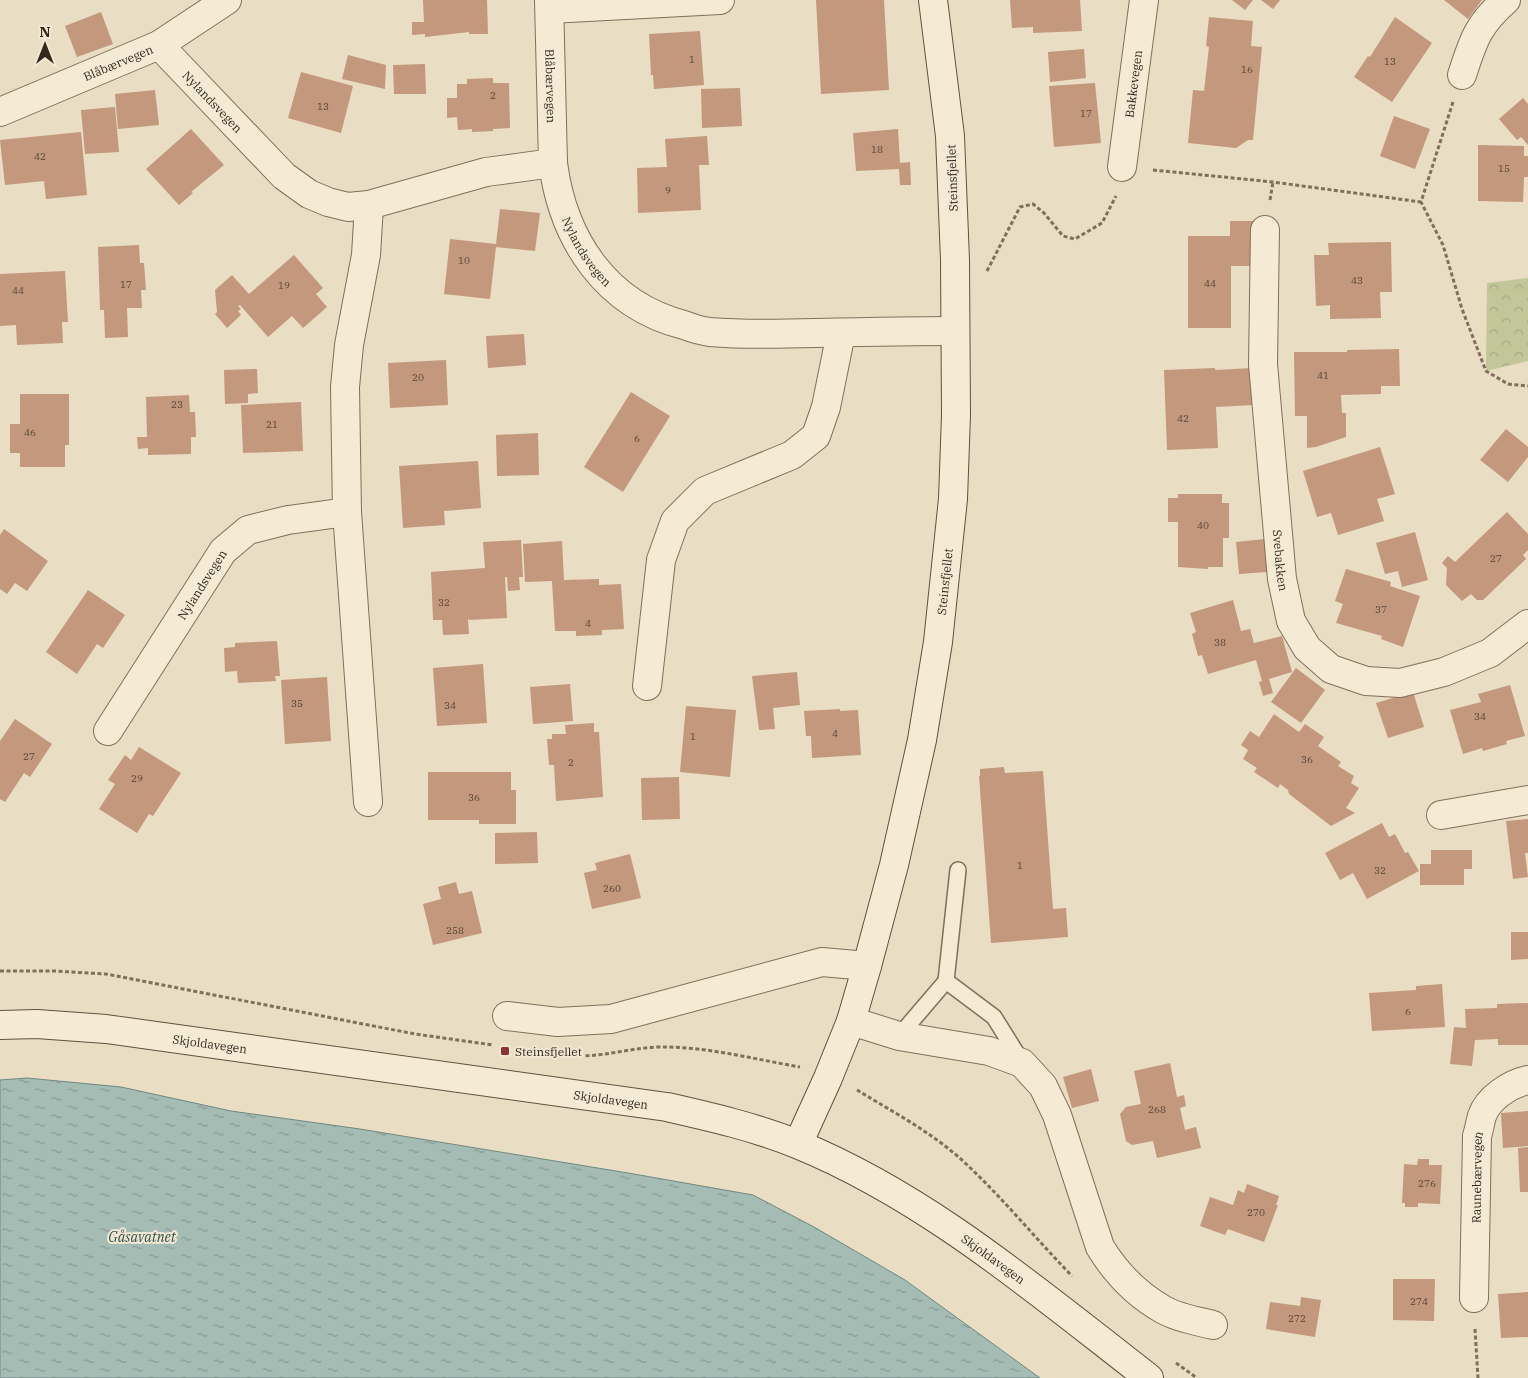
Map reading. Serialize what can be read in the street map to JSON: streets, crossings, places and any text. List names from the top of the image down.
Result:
{
  "streets": {
    "street": [
      "Blåbærvegen",
      "Bakkevegen",
      "Nylandsvegen",
      "Steinsfjellet",
      "Svebakken",
      "Skjoldavegen",
      "Raunebærvegen"
    ]
  },
  "crossings": [
    ["Blåbærvegen", "Nylandsvegen"],
    ["Nylandsvegen", "Steinsfjellet"],
    ["Steinsfjellet", "Skjoldavegen"]
  ],
  "water": ["Gåsavatnet"],
  "places": {
    "transit": ["Steinsfjellet"]
  },
  "house_numbers": [
    "1",
    "13",
    "16",
    "2",
    "13",
    "17",
    "18",
    "42",
    "15",
    "9",
    "10",
    "43",
    "44",
    "17",
    "19",
    "44",
    "41",
    "20",
    "23",
    "42",
    "21",
    "46",
    "6",
    "40",
    "27",
    "32",
    "37",
    "4",
    "38",
    "35",
    "34",
    "34",
    "4",
    "1",
    "27",
    "36",
    "2",
    "29",
    "36",
    "1",
    "32",
    "260",
    "258",
    "6",
    "268",
    "276",
    "270",
    "274",
    "272"
  ],
  "north": "top"
}
